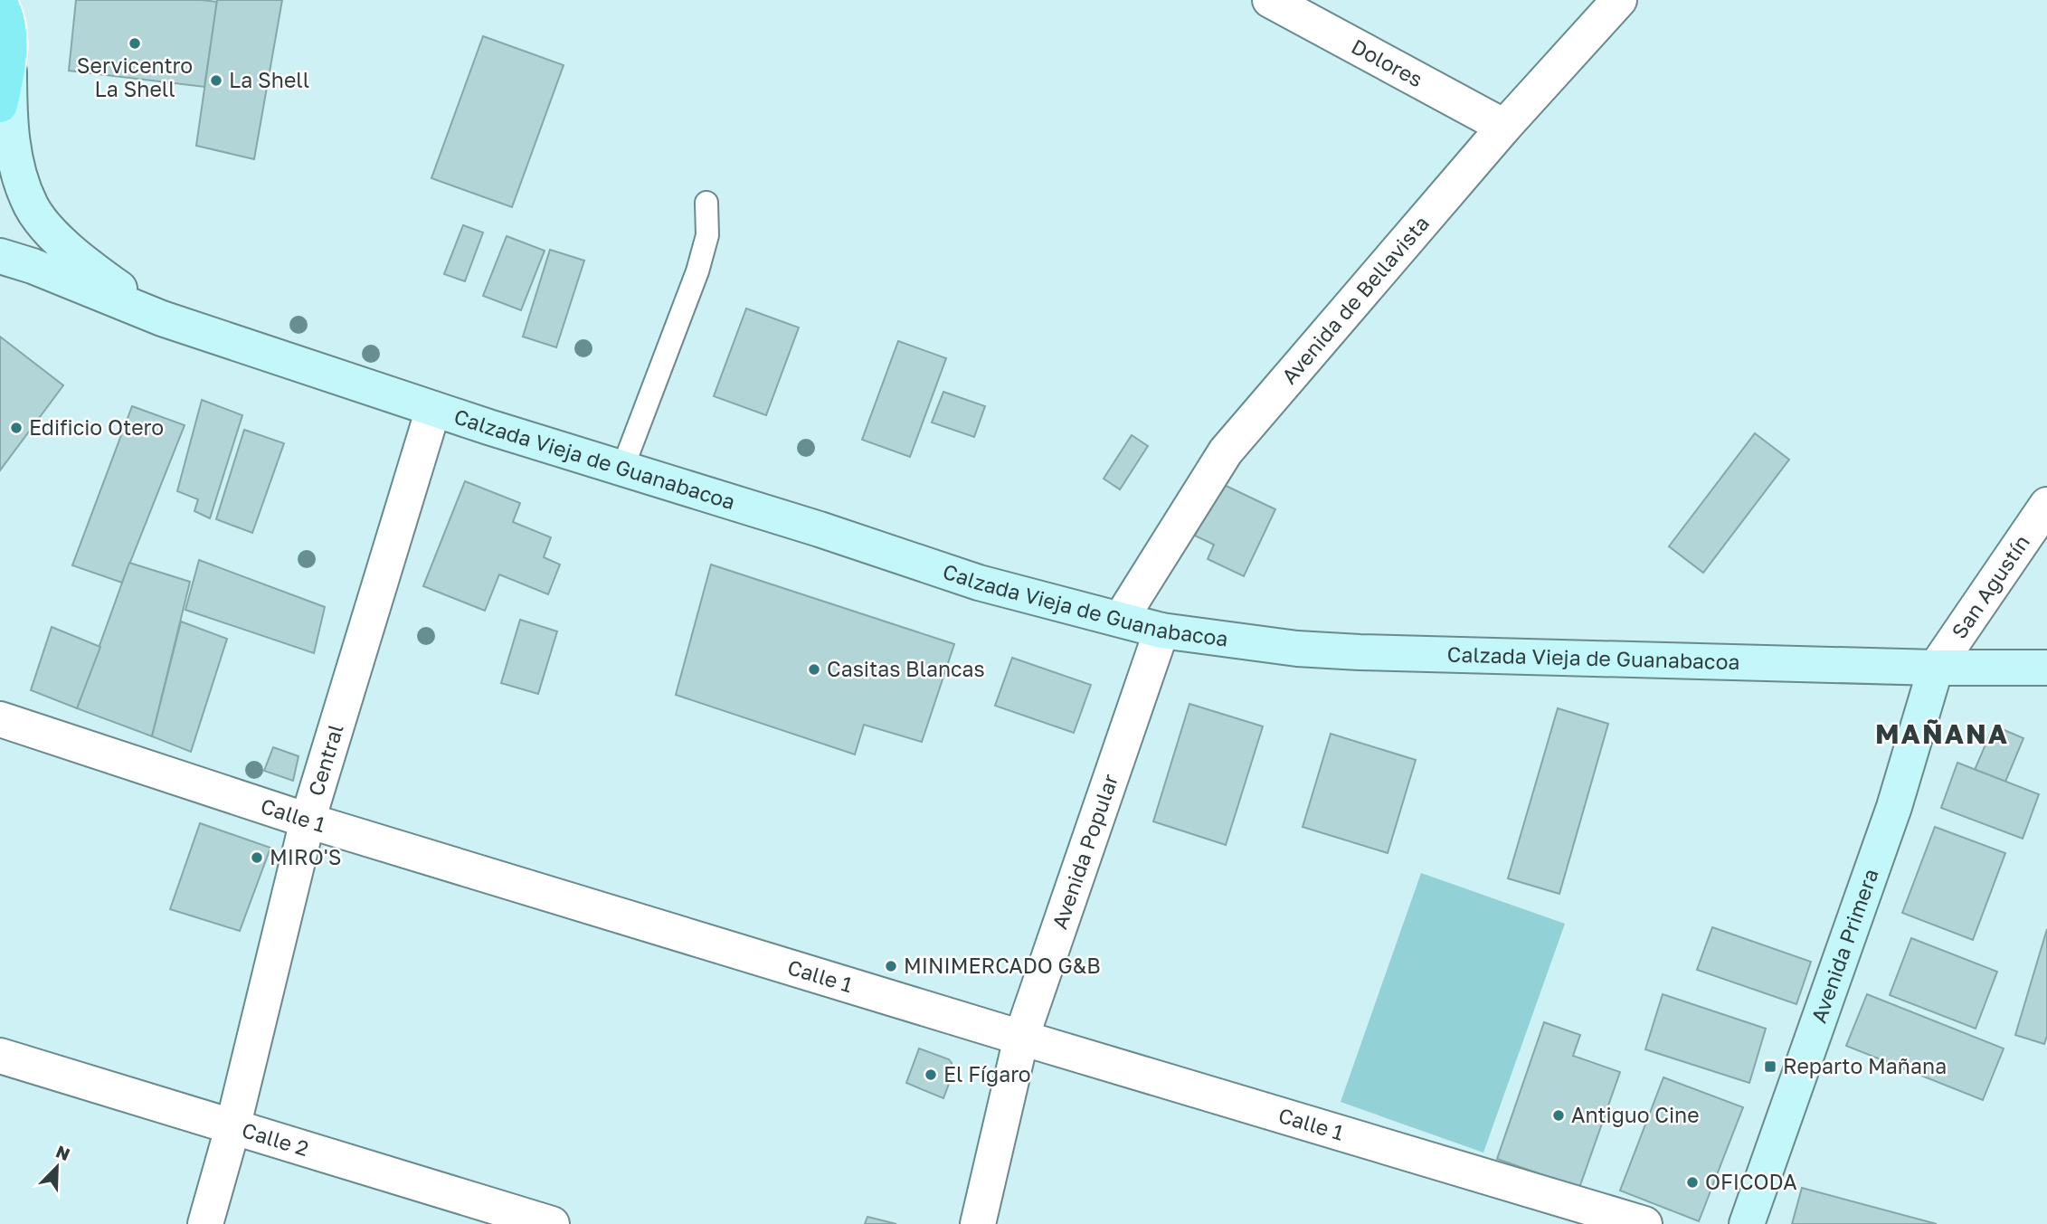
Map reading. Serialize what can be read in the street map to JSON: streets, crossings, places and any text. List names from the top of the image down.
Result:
{
  "streets": {
    "main road": ["Calzada Vieja de Guanabacoa", "Avenida Primera"],
    "street": [
      "Dolores",
      "Avenida de Bellavista",
      "San Agustín",
      "Central",
      "Calle 1",
      "Avenida Popular",
      "Calle 2"
    ]
  },
  "crossings": [
    ["Dolores", "Avenida de Bellavista"],
    ["Avenida de Bellavista", "Calzada Vieja de Guanabacoa"],
    ["Calzada Vieja de Guanabacoa", "San Agustín"],
    ["Calzada Vieja de Guanabacoa", "Central"],
    ["Calzada Vieja de Guanabacoa", "Avenida Popular"],
    ["Calzada Vieja de Guanabacoa", "Avenida Primera"],
    ["San Agustín", "Avenida Primera"],
    ["Central", "Calle 1"],
    ["Central", "Calle 2"],
    ["Calle 1", "Avenida Popular"]
  ],
  "districts": ["MAÑANA"],
  "places": {
    "other": [
      "Servicentro La Shell",
      "La Shell",
      "Edificio Otero",
      "Casitas Blancas",
      "MIRO'S",
      "MINIMERCADO G&B",
      "El Fígaro",
      "Antiguo Cine",
      "OFICODA"
    ],
    "transit": ["Reparto Mañana"]
  },
  "north": "top right"
}
